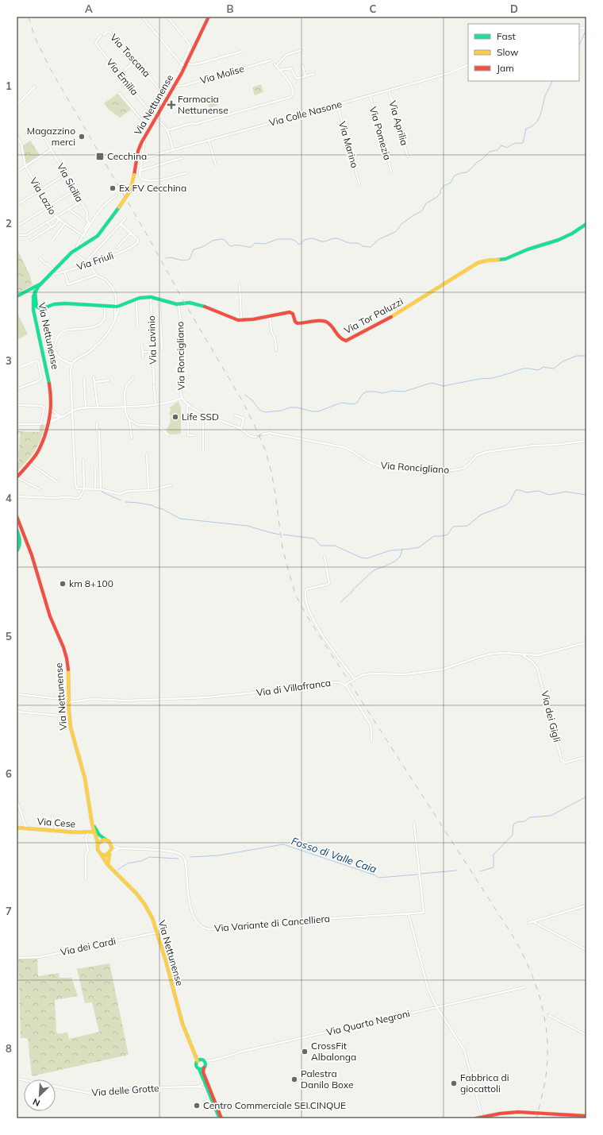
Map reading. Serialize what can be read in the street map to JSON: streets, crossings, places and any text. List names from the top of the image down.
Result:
{
  "streets": {
    "main road": ["Via Nettunense", "Via Tor Paluzzi", "Via Cese"],
    "street": [
      "Via Toscana",
      "Via Molise",
      "Via Emilia",
      "Via Colle Nasone",
      "Via Aprilia",
      "Via Pomezia",
      "Via Marino",
      "Via Sicilia",
      "Via Lazio",
      "Via Friuli",
      "Via Lavinio",
      "Via Roncigliano",
      "Via di Villafranca",
      "Via dei Gigli",
      "Via Variante di Cancelliera",
      "Via dei Cardi",
      "Via Quarto Negroni",
      "Via delle Grotte"
    ]
  },
  "crossings": [
    ["Via Toscana", "Via Nettunense"],
    ["Via Molise", "Via Nettunense"],
    ["Via Emilia", "Via Nettunense"],
    ["Via Nettunense", "Via Friuli"],
    ["Via Nettunense", "Via Tor Paluzzi"],
    ["Via Nettunense", "Via di Villafranca"],
    ["Via Nettunense", "Via Cese"],
    ["Via Nettunense", "Via Variante di Cancelliera"],
    ["Via Nettunense", "Via dei Cardi"],
    ["Via Nettunense", "Via Quarto Negroni"],
    ["Via Colle Nasone", "Via Aprilia"],
    ["Via Colle Nasone", "Via Pomezia"],
    ["Via Colle Nasone", "Via Marino"],
    ["Via Tor Paluzzi", "Via Lavinio"],
    ["Via Tor Paluzzi", "Via Roncigliano"]
  ],
  "water": ["Fosso di Valle Caia"],
  "places": {
    "health": ["Farmacia Nettunense"],
    "other": [
      "Magazzino merci",
      "Ex FV Cecchina",
      "Life SSD",
      "km 8+100",
      "CrossFit Albalonga",
      "Palestra Danilo Boxe",
      "Fabbrica di giocattoli",
      "Centro Commerciale SEI.CINQUE"
    ],
    "transit": ["Cecchina"]
  },
  "legend": ["Fast", "Slow", "Jam"],
  "north": "bottom left",
  "grid": {
    "columns": [
      "A",
      "B",
      "C",
      "D"
    ],
    "rows": [
      "1",
      "2",
      "3",
      "4",
      "5",
      "6",
      "7",
      "8"
    ]
  }
}
